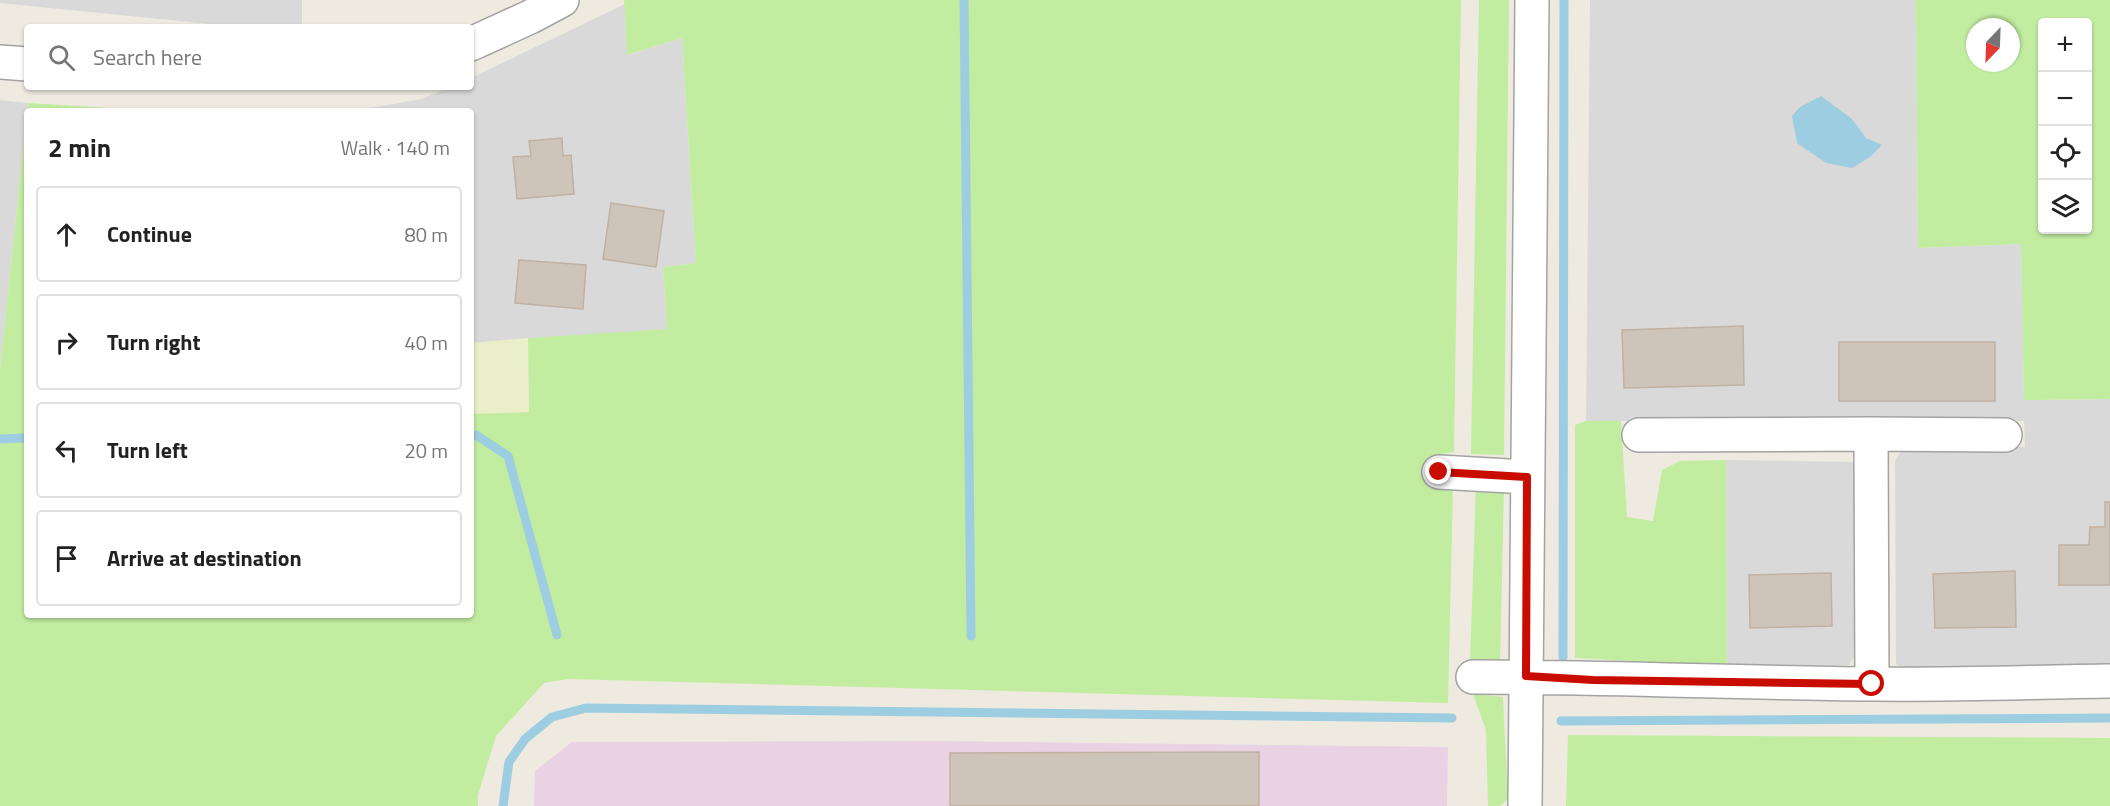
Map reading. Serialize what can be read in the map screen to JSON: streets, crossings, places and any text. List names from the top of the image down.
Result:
{
  "north": "bottom left",
  "page": {
    "map_buttons": ["+", "−"],
    "search": "Search here",
    "heading": ["2 min", "Walk · 140 m"],
    "list": [
      ["Continue", "80 m"],
      ["Turn right", "40 m"],
      ["Turn left", "20 m"],
      "Arrive at destination"
    ]
  }
}
